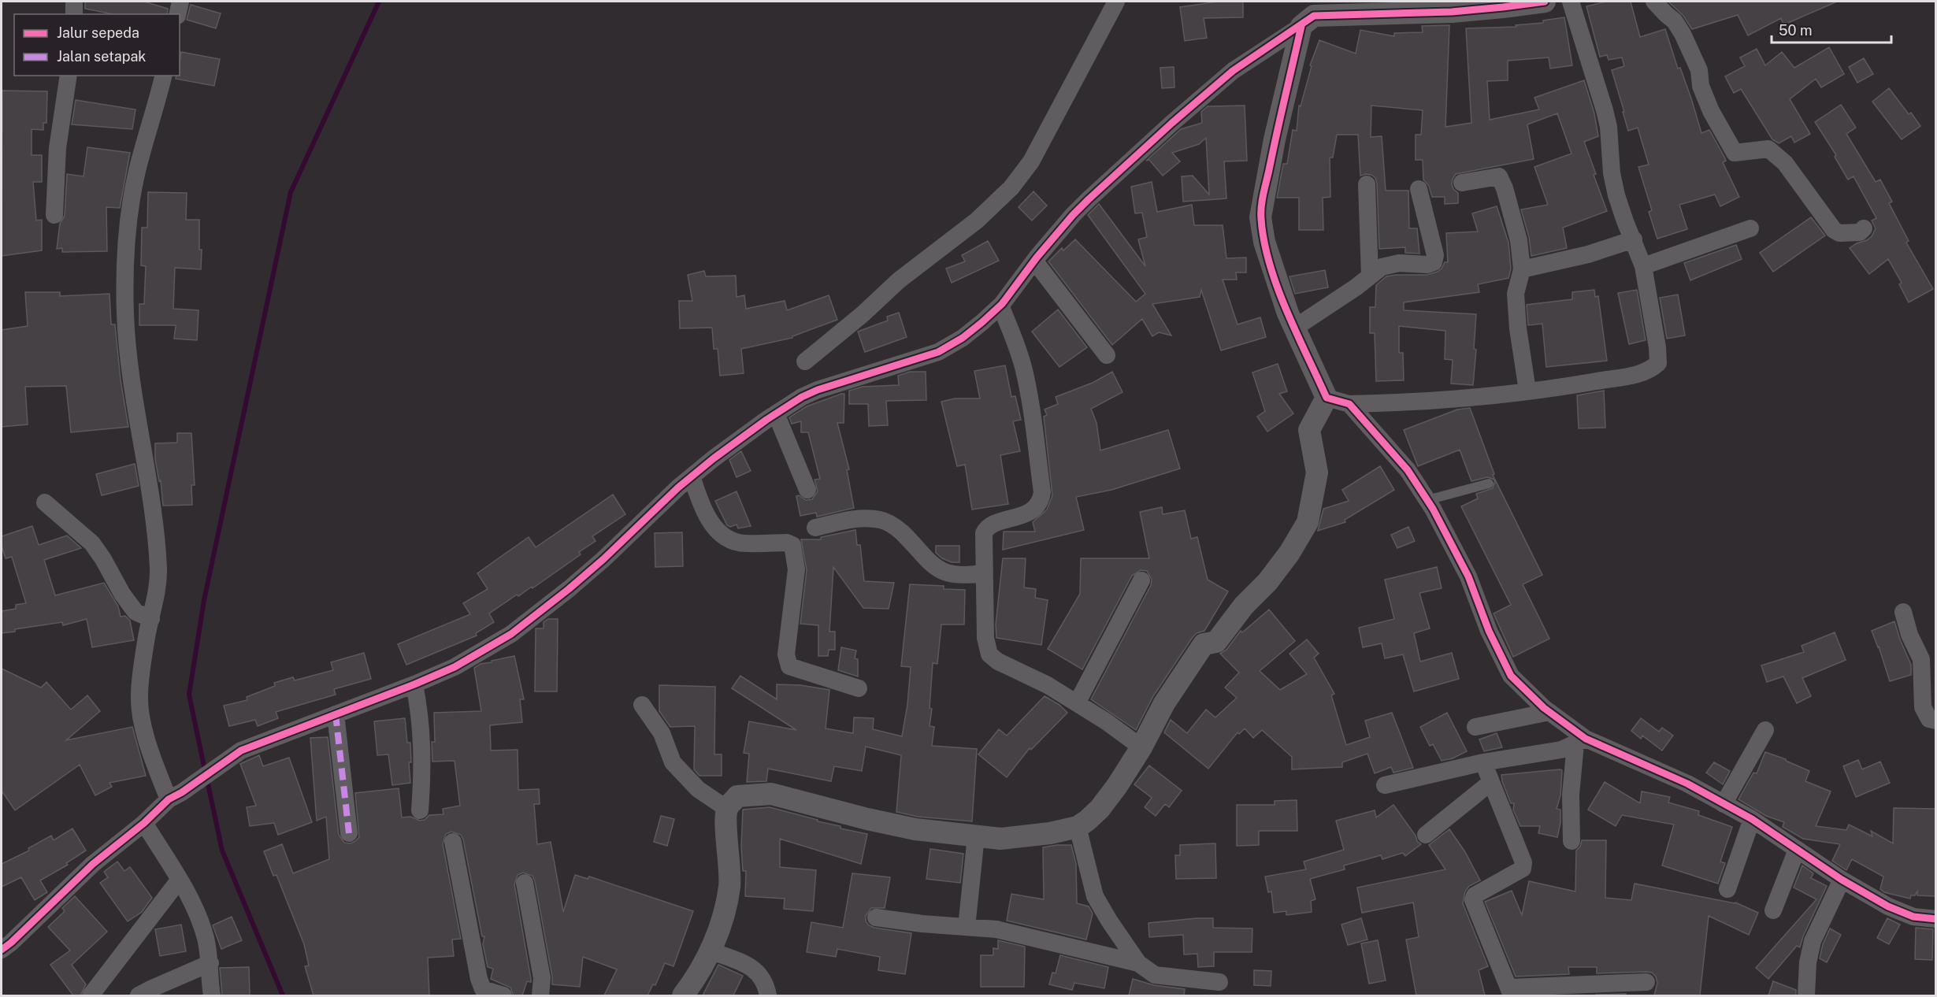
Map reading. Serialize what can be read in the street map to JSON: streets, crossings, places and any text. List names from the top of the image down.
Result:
{
  "legend": ["Jalur sepeda", "Jalan setapak"],
  "scale_bar": "50 m"
}
